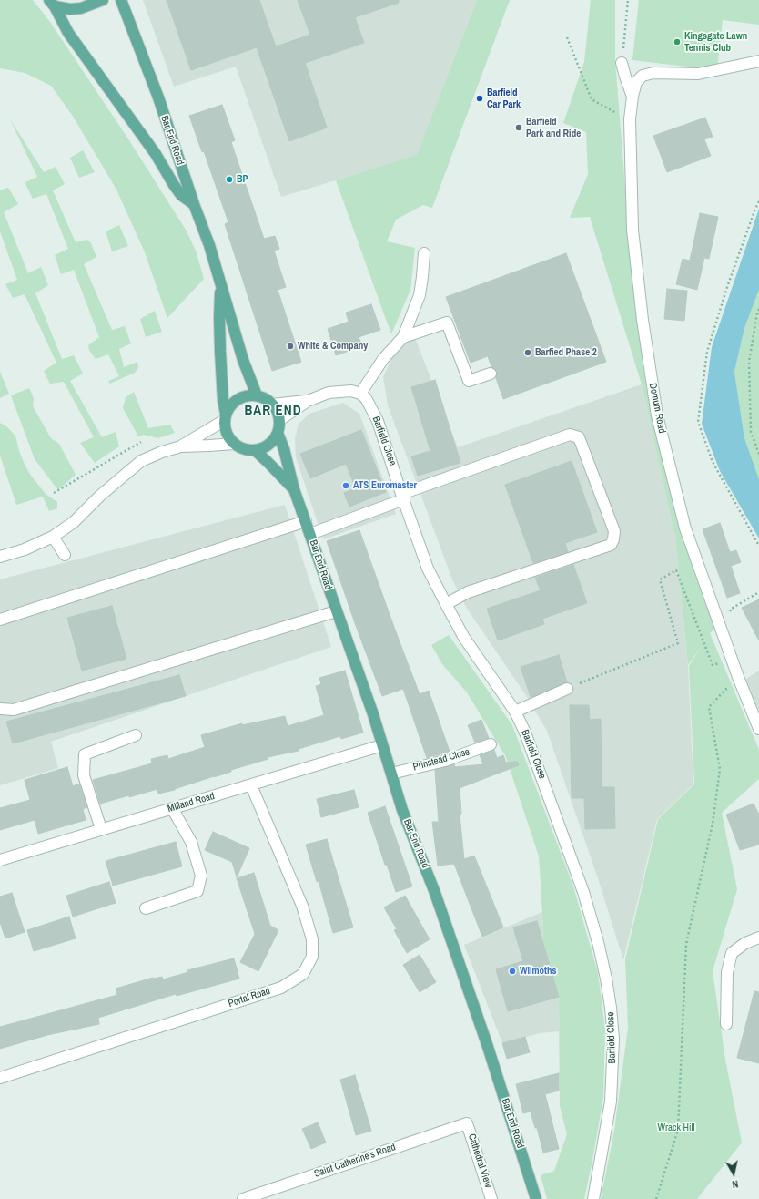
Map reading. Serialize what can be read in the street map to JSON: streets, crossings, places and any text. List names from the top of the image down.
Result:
{
  "streets": {
    "main road": ["Bar End Road"],
    "street": [
      "Domum Road",
      "Barfield Close",
      "Prinstead Close",
      "Milland Road",
      "Portal Road",
      "Saint Catherine's Road",
      "Cathedral View"
    ]
  },
  "crossings": [
    ["Bar End Road", "Prinstead Close"],
    ["Bar End Road", "Milland Road"],
    ["Milland Road", "Portal Road"],
    ["Saint Catherine's Road", "Cathedral View"]
  ],
  "districts": ["BAR END"],
  "parks": ["Wrack Hill"],
  "places": [
    "Kingsgate Lawn Tennis Club",
    "Barfield Car Park",
    "Barfield Park and Ride",
    "BP",
    "White & Company",
    "Barfied Phase 2",
    "ATS Euromaster",
    "Wilmoths"
  ],
  "north": "bottom"
}
